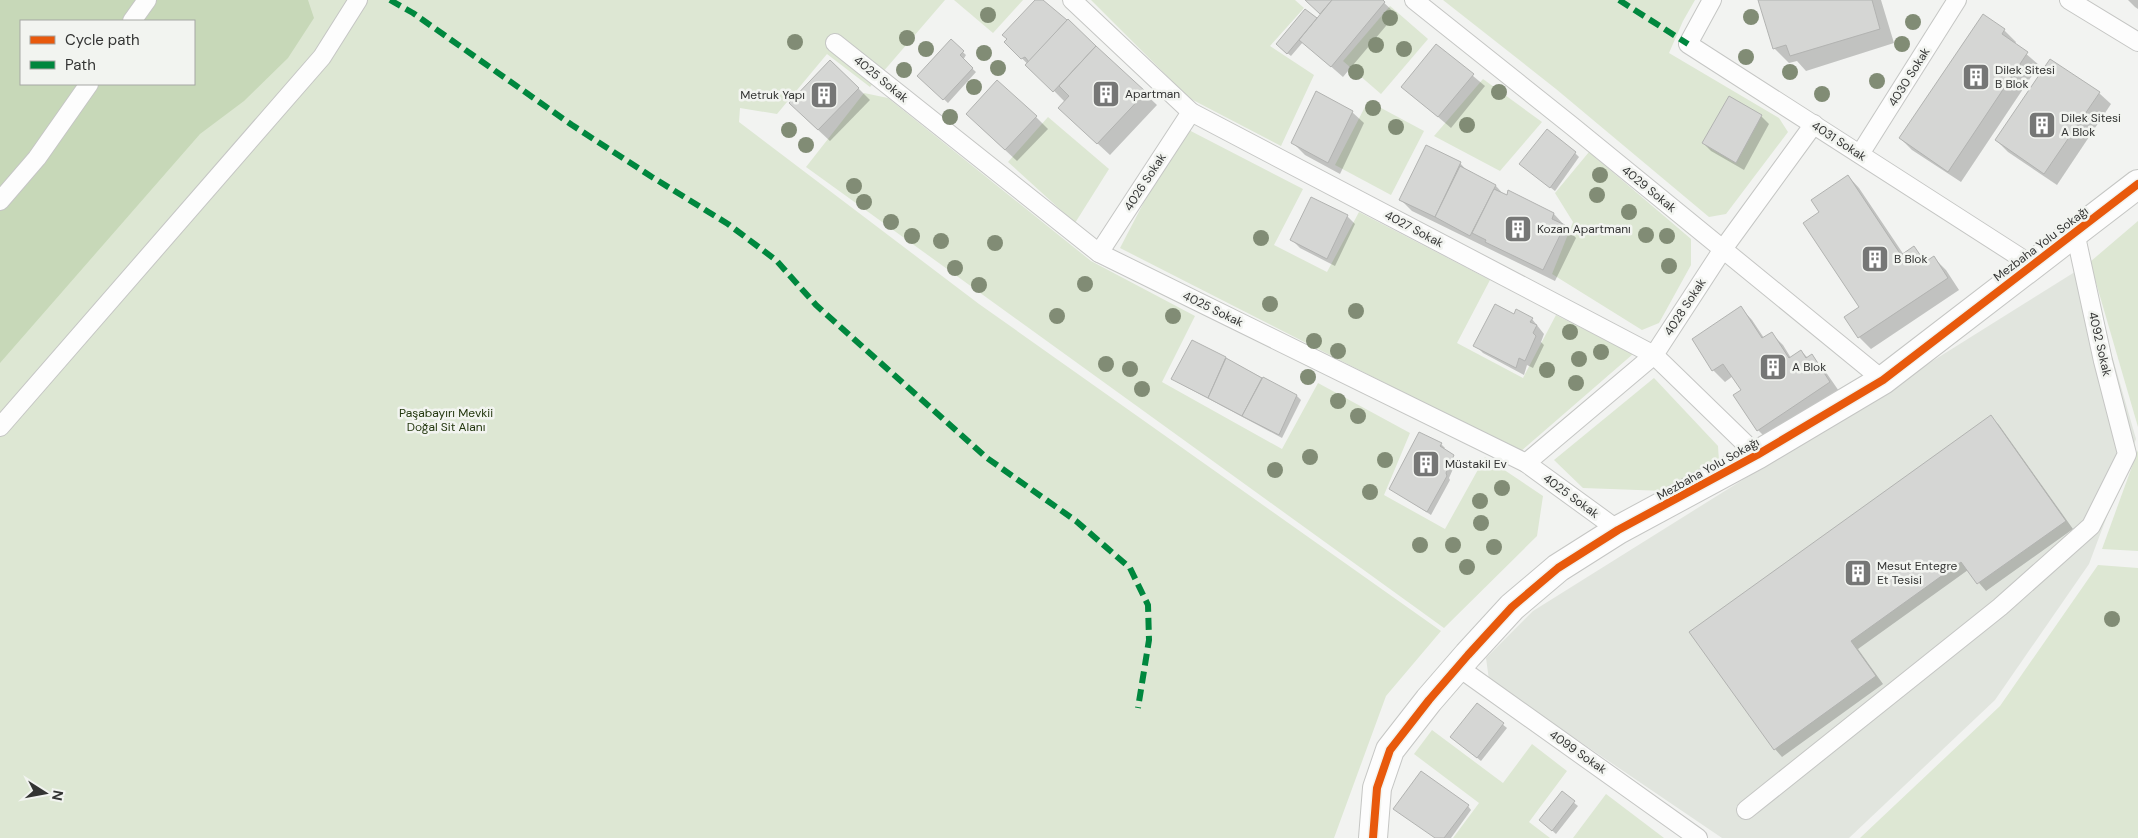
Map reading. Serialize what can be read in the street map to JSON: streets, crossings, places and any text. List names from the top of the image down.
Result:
{
  "streets": {
    "street": ["Mezbaha Yolu Sokağı"],
    "lane": [
      "4030 Sokak",
      "4025 Sokak",
      "4031 Sokak",
      "4026 Sokak",
      "4029 Sokak",
      "4027 Sokak",
      "4028 Sokak",
      "4092 Sokak",
      "4099 Sokak"
    ]
  },
  "crossings": [
    ["4030 Sokak", "4031 Sokak"],
    ["4025 Sokak", "4026 Sokak"],
    ["4025 Sokak", "Mezbaha Yolu Sokağı"],
    ["4025 Sokak", "4028 Sokak"],
    ["4031 Sokak", "Mezbaha Yolu Sokağı"],
    ["4031 Sokak", "4028 Sokak"],
    ["4026 Sokak", "4027 Sokak"],
    ["4029 Sokak", "Mezbaha Yolu Sokağı"],
    ["4029 Sokak", "4028 Sokak"],
    ["4027 Sokak", "Mezbaha Yolu Sokağı"],
    ["4027 Sokak", "4028 Sokak"],
    ["Mezbaha Yolu Sokağı", "4092 Sokak"],
    ["Mezbaha Yolu Sokağı", "4099 Sokak"]
  ],
  "parks": ["Paşabayırı Mevkii Doğal Sit Alanı"],
  "places": {
    "building": [
      "Dilek Sitesi B Blok",
      "Apartman",
      "Metruk Yapı",
      "Dilek Sitesi A Blok",
      "Kozan Apartmanı",
      "B Blok",
      "A Blok",
      "Müstakil Ev",
      "Mesut Entegre Et Tesisi"
    ]
  },
  "legend": ["Cycle path", "Path"],
  "north": "right"
}
